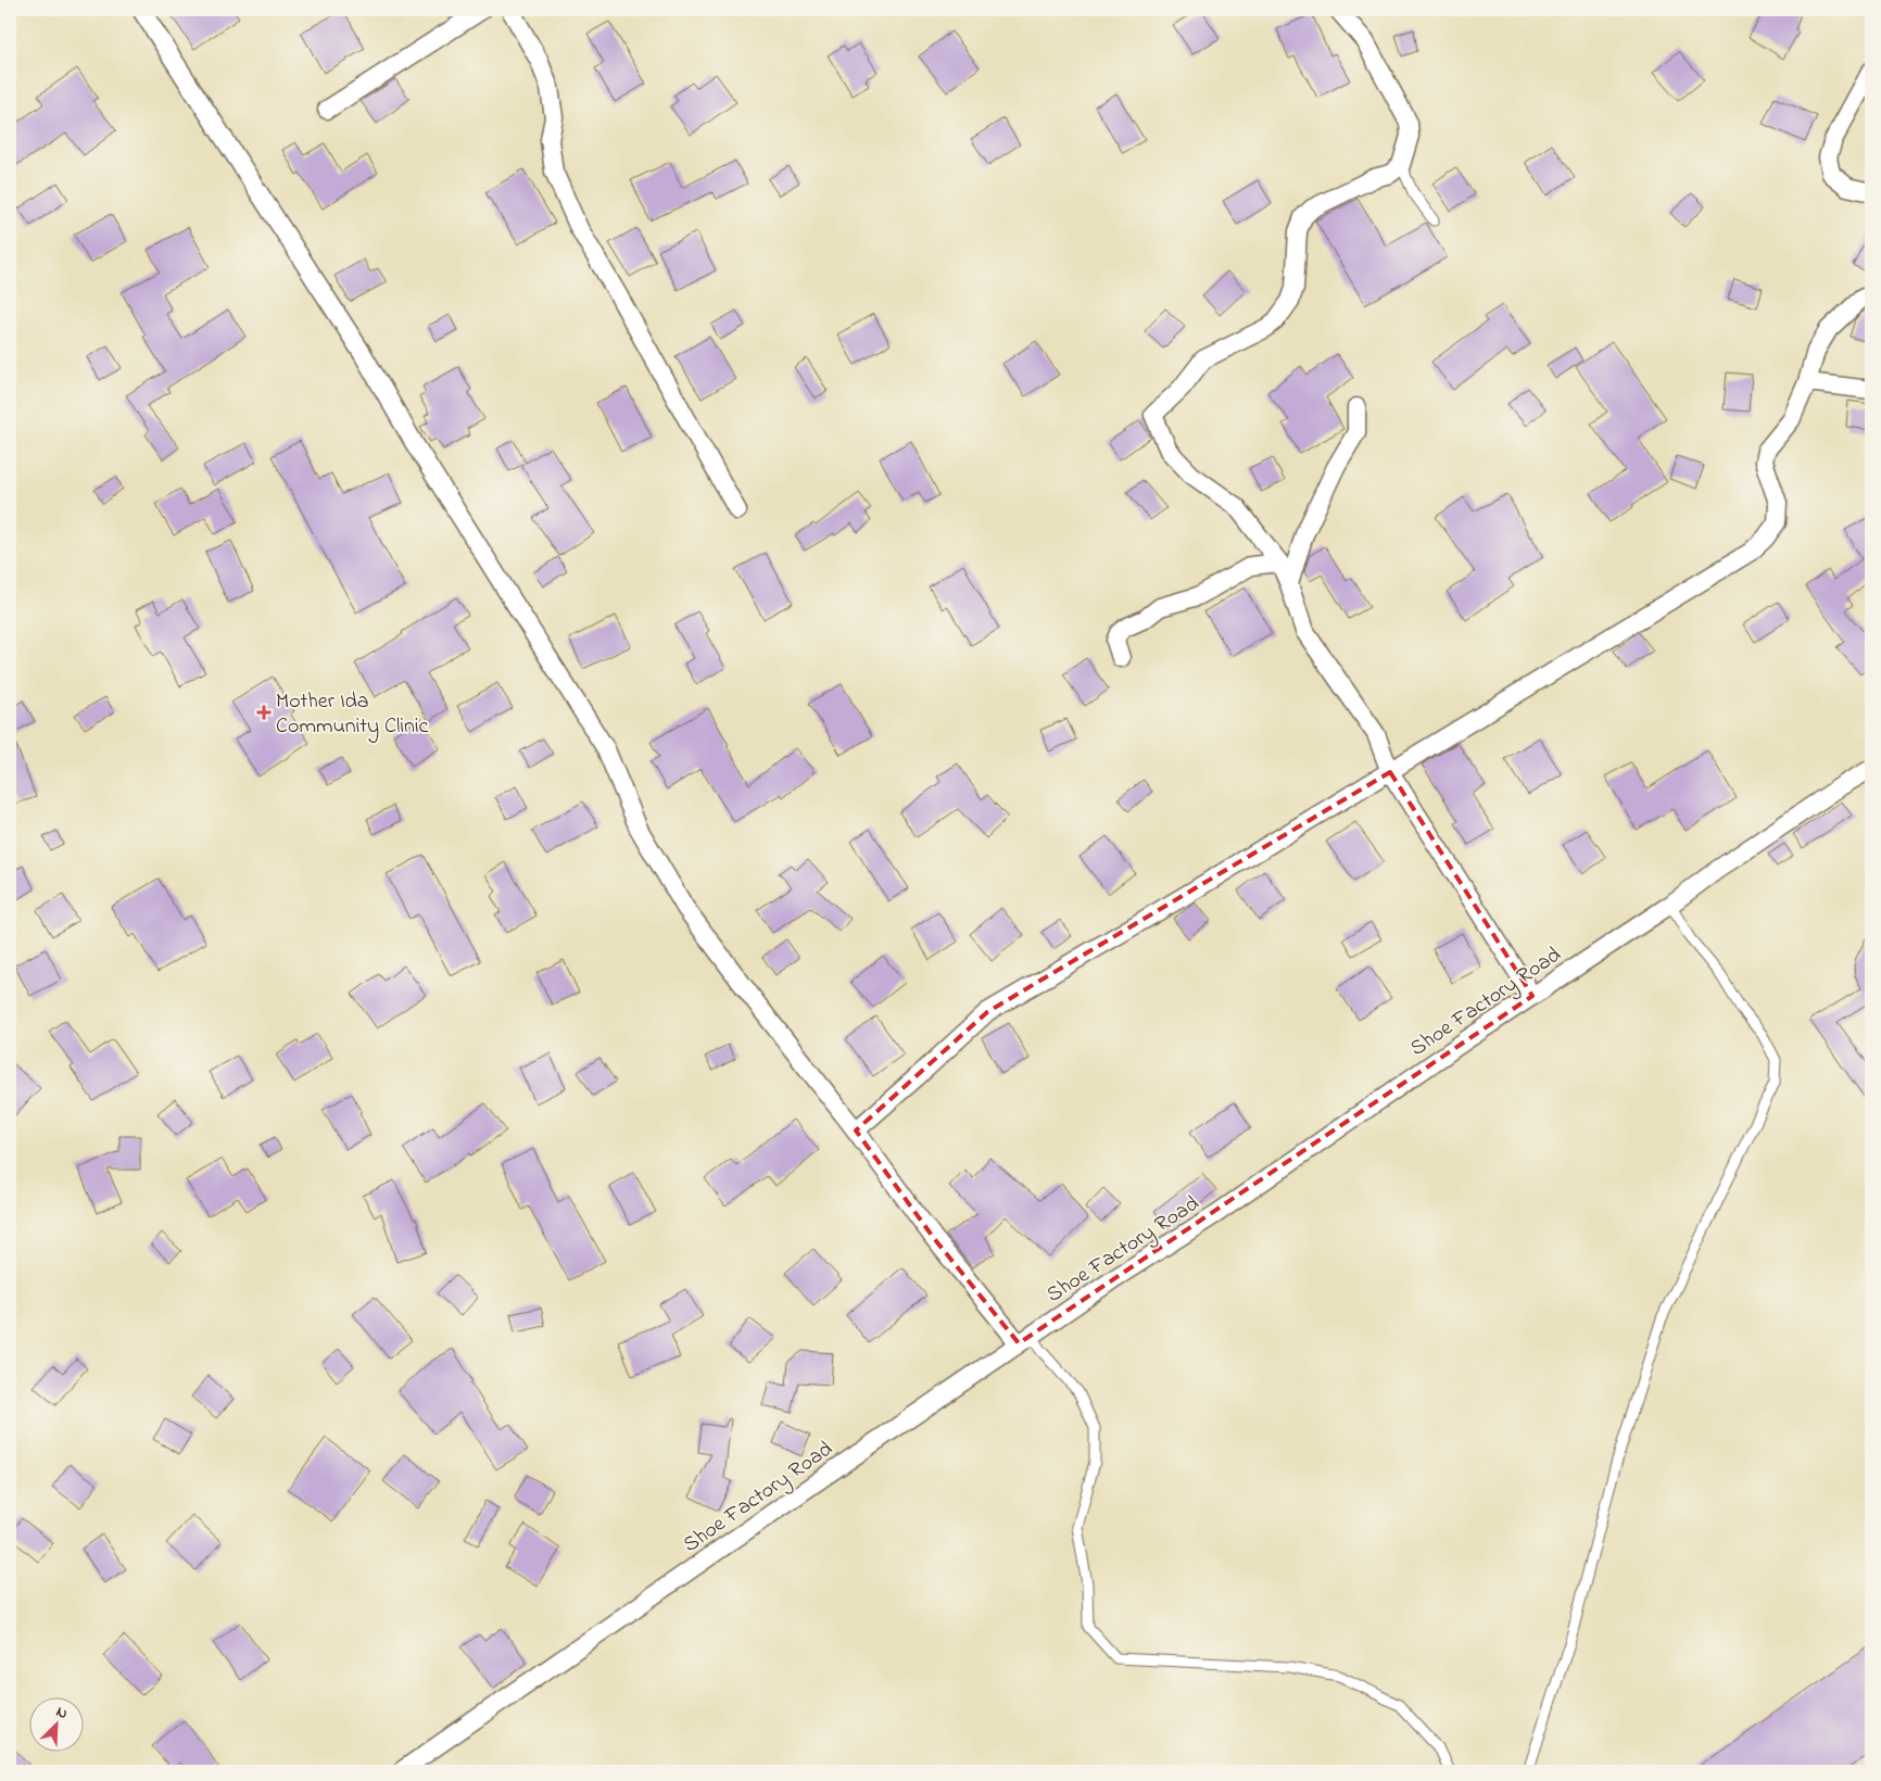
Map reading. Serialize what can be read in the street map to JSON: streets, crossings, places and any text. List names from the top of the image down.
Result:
{
  "streets": {
    "street": ["Shoe Factory Road"]
  },
  "places": {
    "health": ["Mother Ida Community Clinic"]
  },
  "north": "top right"
}
